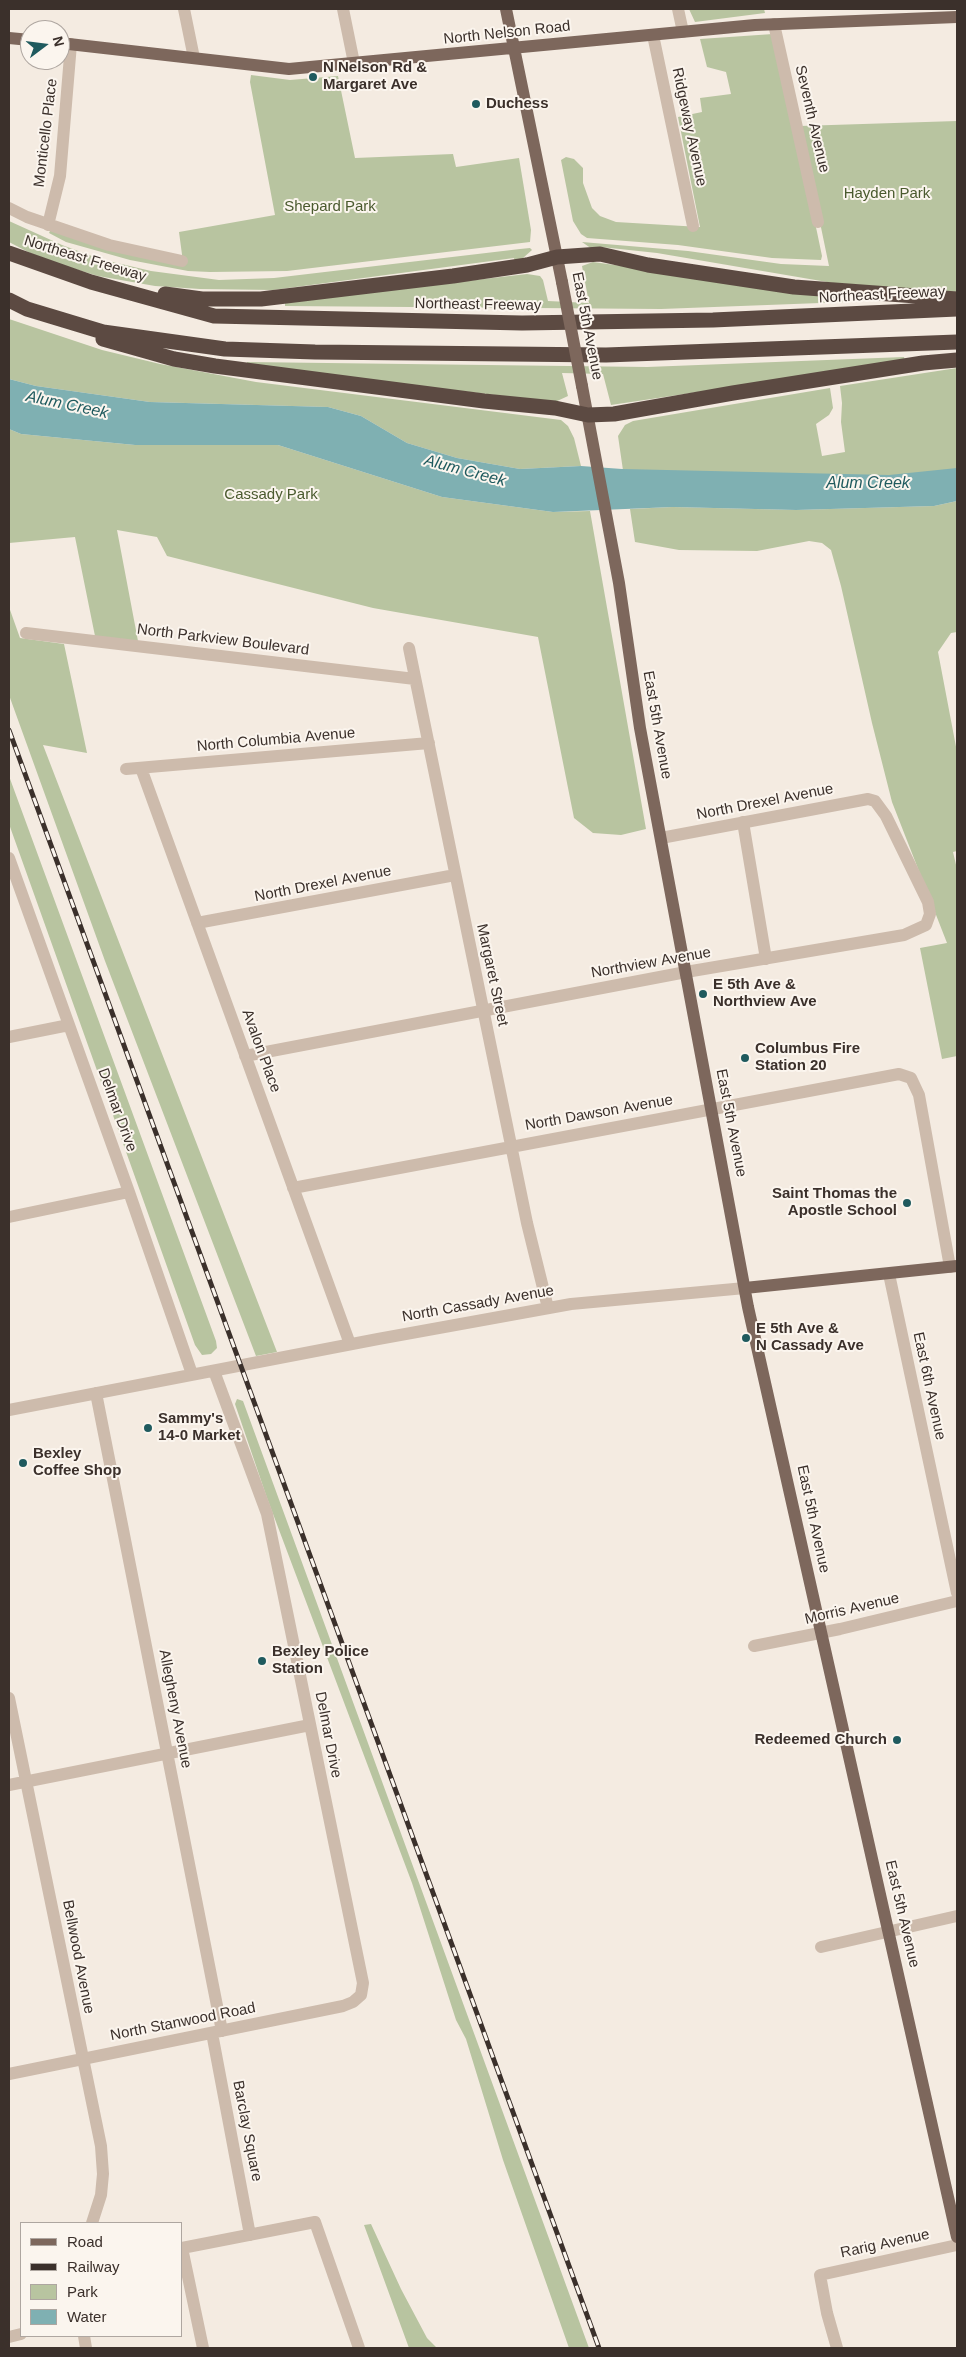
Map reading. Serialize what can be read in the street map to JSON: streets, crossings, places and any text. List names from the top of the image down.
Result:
{
  "streets": {
    "highway": ["Northeast Freeway"],
    "main road": ["North Nelson Road", "East 5th Avenue", "North Cassady Avenue"],
    "street": [
      "Seventh Avenue",
      "Ridgeway Avenue",
      "Monticello Place",
      "North Parkview Boulevard",
      "North Columbia Avenue",
      "North Drexel Avenue",
      "Northview Avenue",
      "Margaret Street",
      "Avalon Place",
      "Delmar Drive",
      "North Dawson Avenue",
      "East 6th Avenue",
      "Morris Avenue",
      "Allegheny Avenue",
      "Bellwood Avenue",
      "North Stanwood Road",
      "Barclay Square",
      "Rarig Avenue"
    ]
  },
  "crossings": [
    ["North Nelson Road", "Seventh Avenue"],
    ["North Nelson Road", "Ridgeway Avenue"],
    ["North Nelson Road", "East 5th Avenue"],
    ["East 5th Avenue", "North Drexel Avenue"],
    ["East 5th Avenue", "Northview Avenue"],
    ["East 5th Avenue", "North Dawson Avenue"],
    ["East 5th Avenue", "North Cassady Avenue"],
    ["East 5th Avenue", "Morris Avenue"],
    ["North Parkview Boulevard", "Margaret Street"],
    ["North Columbia Avenue", "Margaret Street"],
    ["North Columbia Avenue", "Avalon Place"],
    ["North Drexel Avenue", "Northview Avenue"],
    ["North Drexel Avenue", "Margaret Street"],
    ["North Drexel Avenue", "Avalon Place"],
    ["Northview Avenue", "Margaret Street"],
    ["Northview Avenue", "Avalon Place"],
    ["Margaret Street", "North Dawson Avenue"],
    ["Margaret Street", "North Cassady Avenue"],
    ["Avalon Place", "North Dawson Avenue"],
    ["Avalon Place", "North Cassady Avenue"],
    ["Delmar Drive", "North Cassady Avenue"],
    ["Delmar Drive", "North Stanwood Road"],
    ["North Dawson Avenue", "North Cassady Avenue"],
    ["North Cassady Avenue", "East 6th Avenue"],
    ["North Cassady Avenue", "Allegheny Avenue"],
    ["Allegheny Avenue", "North Stanwood Road"],
    ["Allegheny Avenue", "Barclay Square"],
    ["Bellwood Avenue", "North Stanwood Road"],
    ["North Stanwood Road", "Barclay Square"]
  ],
  "water": ["Alum Creek"],
  "parks": ["Hayden Park", "Shepard Park", "Cassady Park"],
  "places": [
    "N Nelson Rd & Margaret Ave",
    "Duchess",
    "E 5th Ave & Northview Ave",
    "Columbus Fire Station 20",
    "Saint Thomas the Apostle School",
    "E 5th Ave & N Cassady Ave",
    "Sammy's 14-0 Market",
    "Bexley Coffee Shop",
    "Bexley Police Station",
    "Redeemed Church"
  ],
  "legend": [
    "Road",
    "Railway",
    "Park",
    "Water"
  ],
  "north": "right"
}
